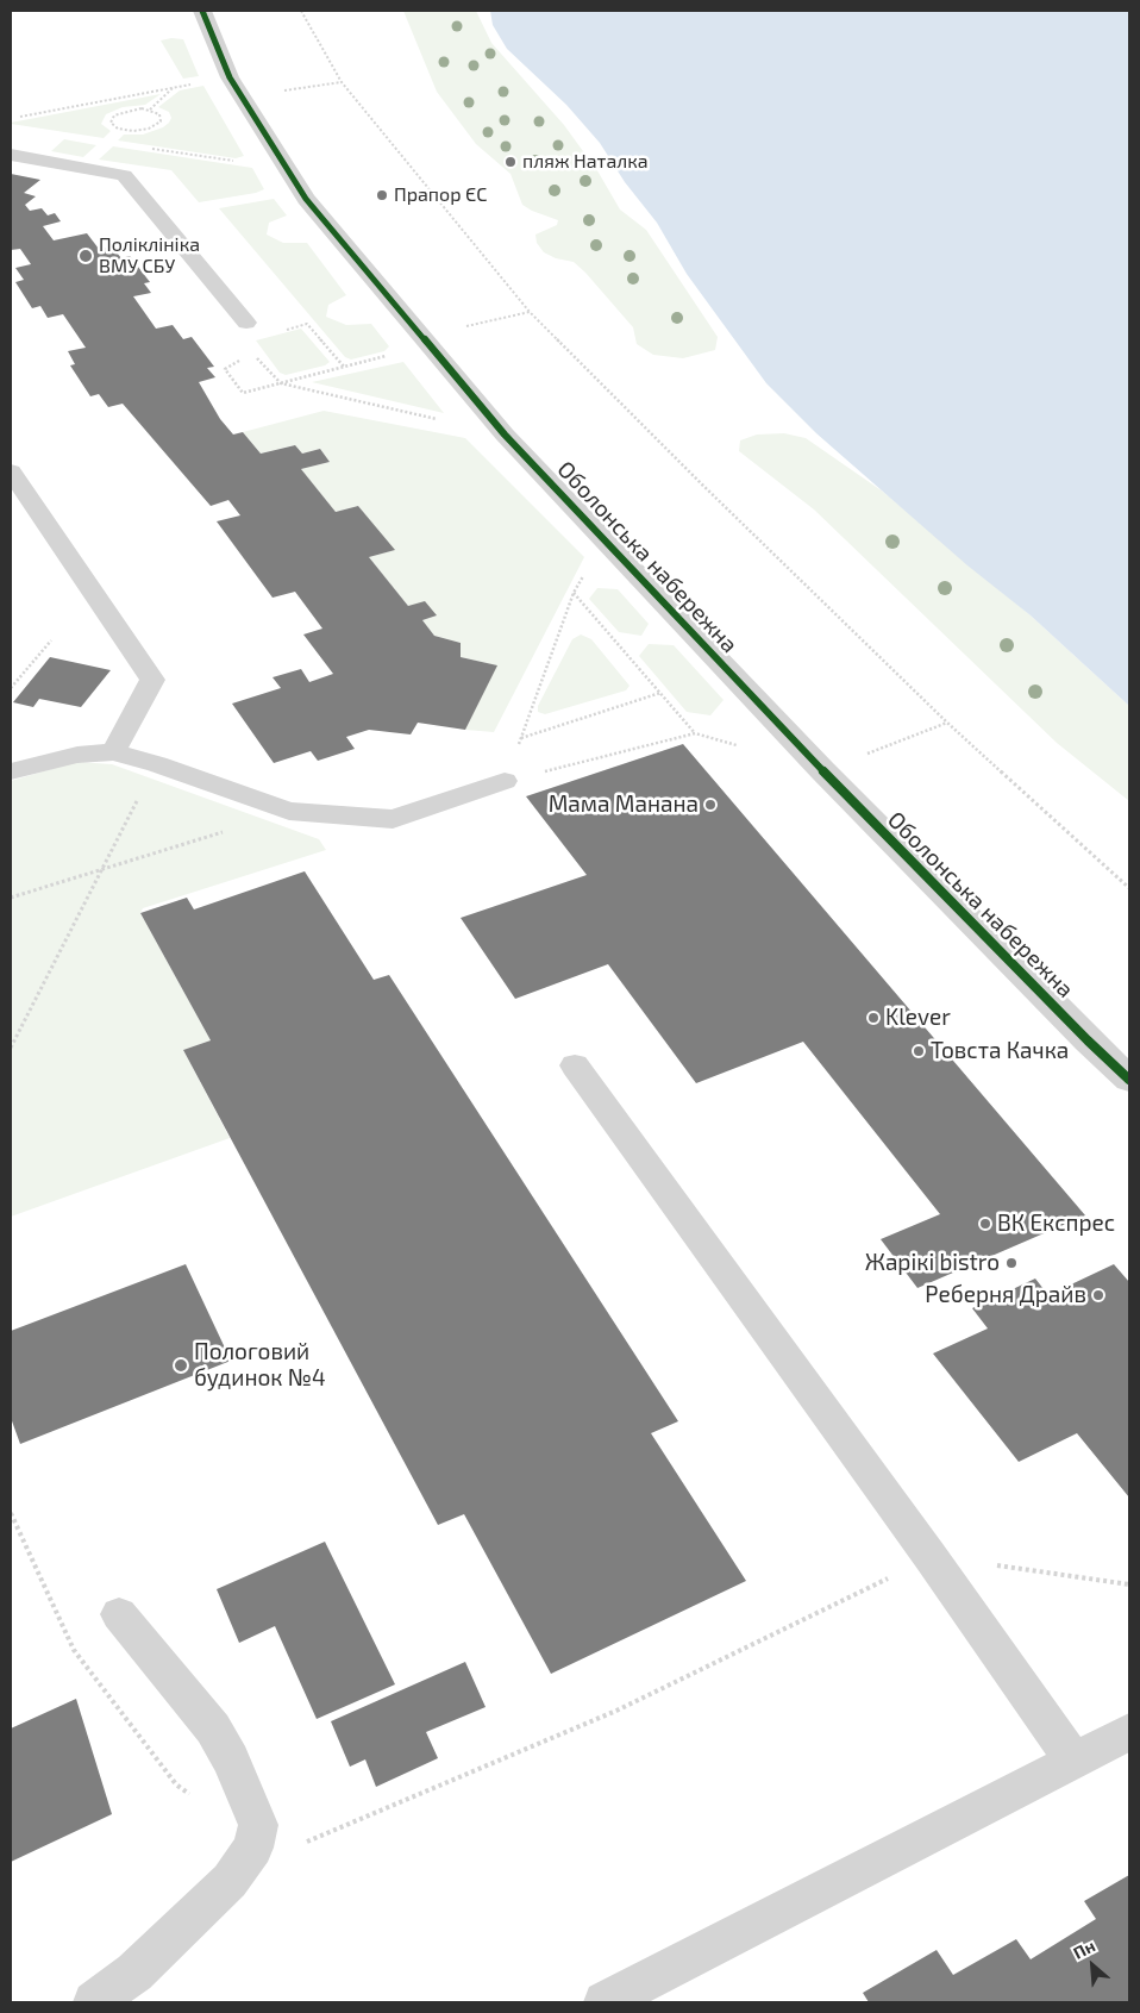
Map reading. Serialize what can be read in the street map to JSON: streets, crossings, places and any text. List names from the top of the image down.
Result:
{
  "streets": {
    "street": ["Оболонська набережна"]
  },
  "places": [
    "пляж Наталка",
    "Прапор ЄС",
    "Поліклініка ВМУ СБУ",
    "Мама Манана",
    "Klever",
    "Товста Качка",
    "ВК Експрес",
    "Жарікі bistro",
    "Реберня Драйв",
    "Пологовий будинок №4"
  ],
  "north": "top left"
}
